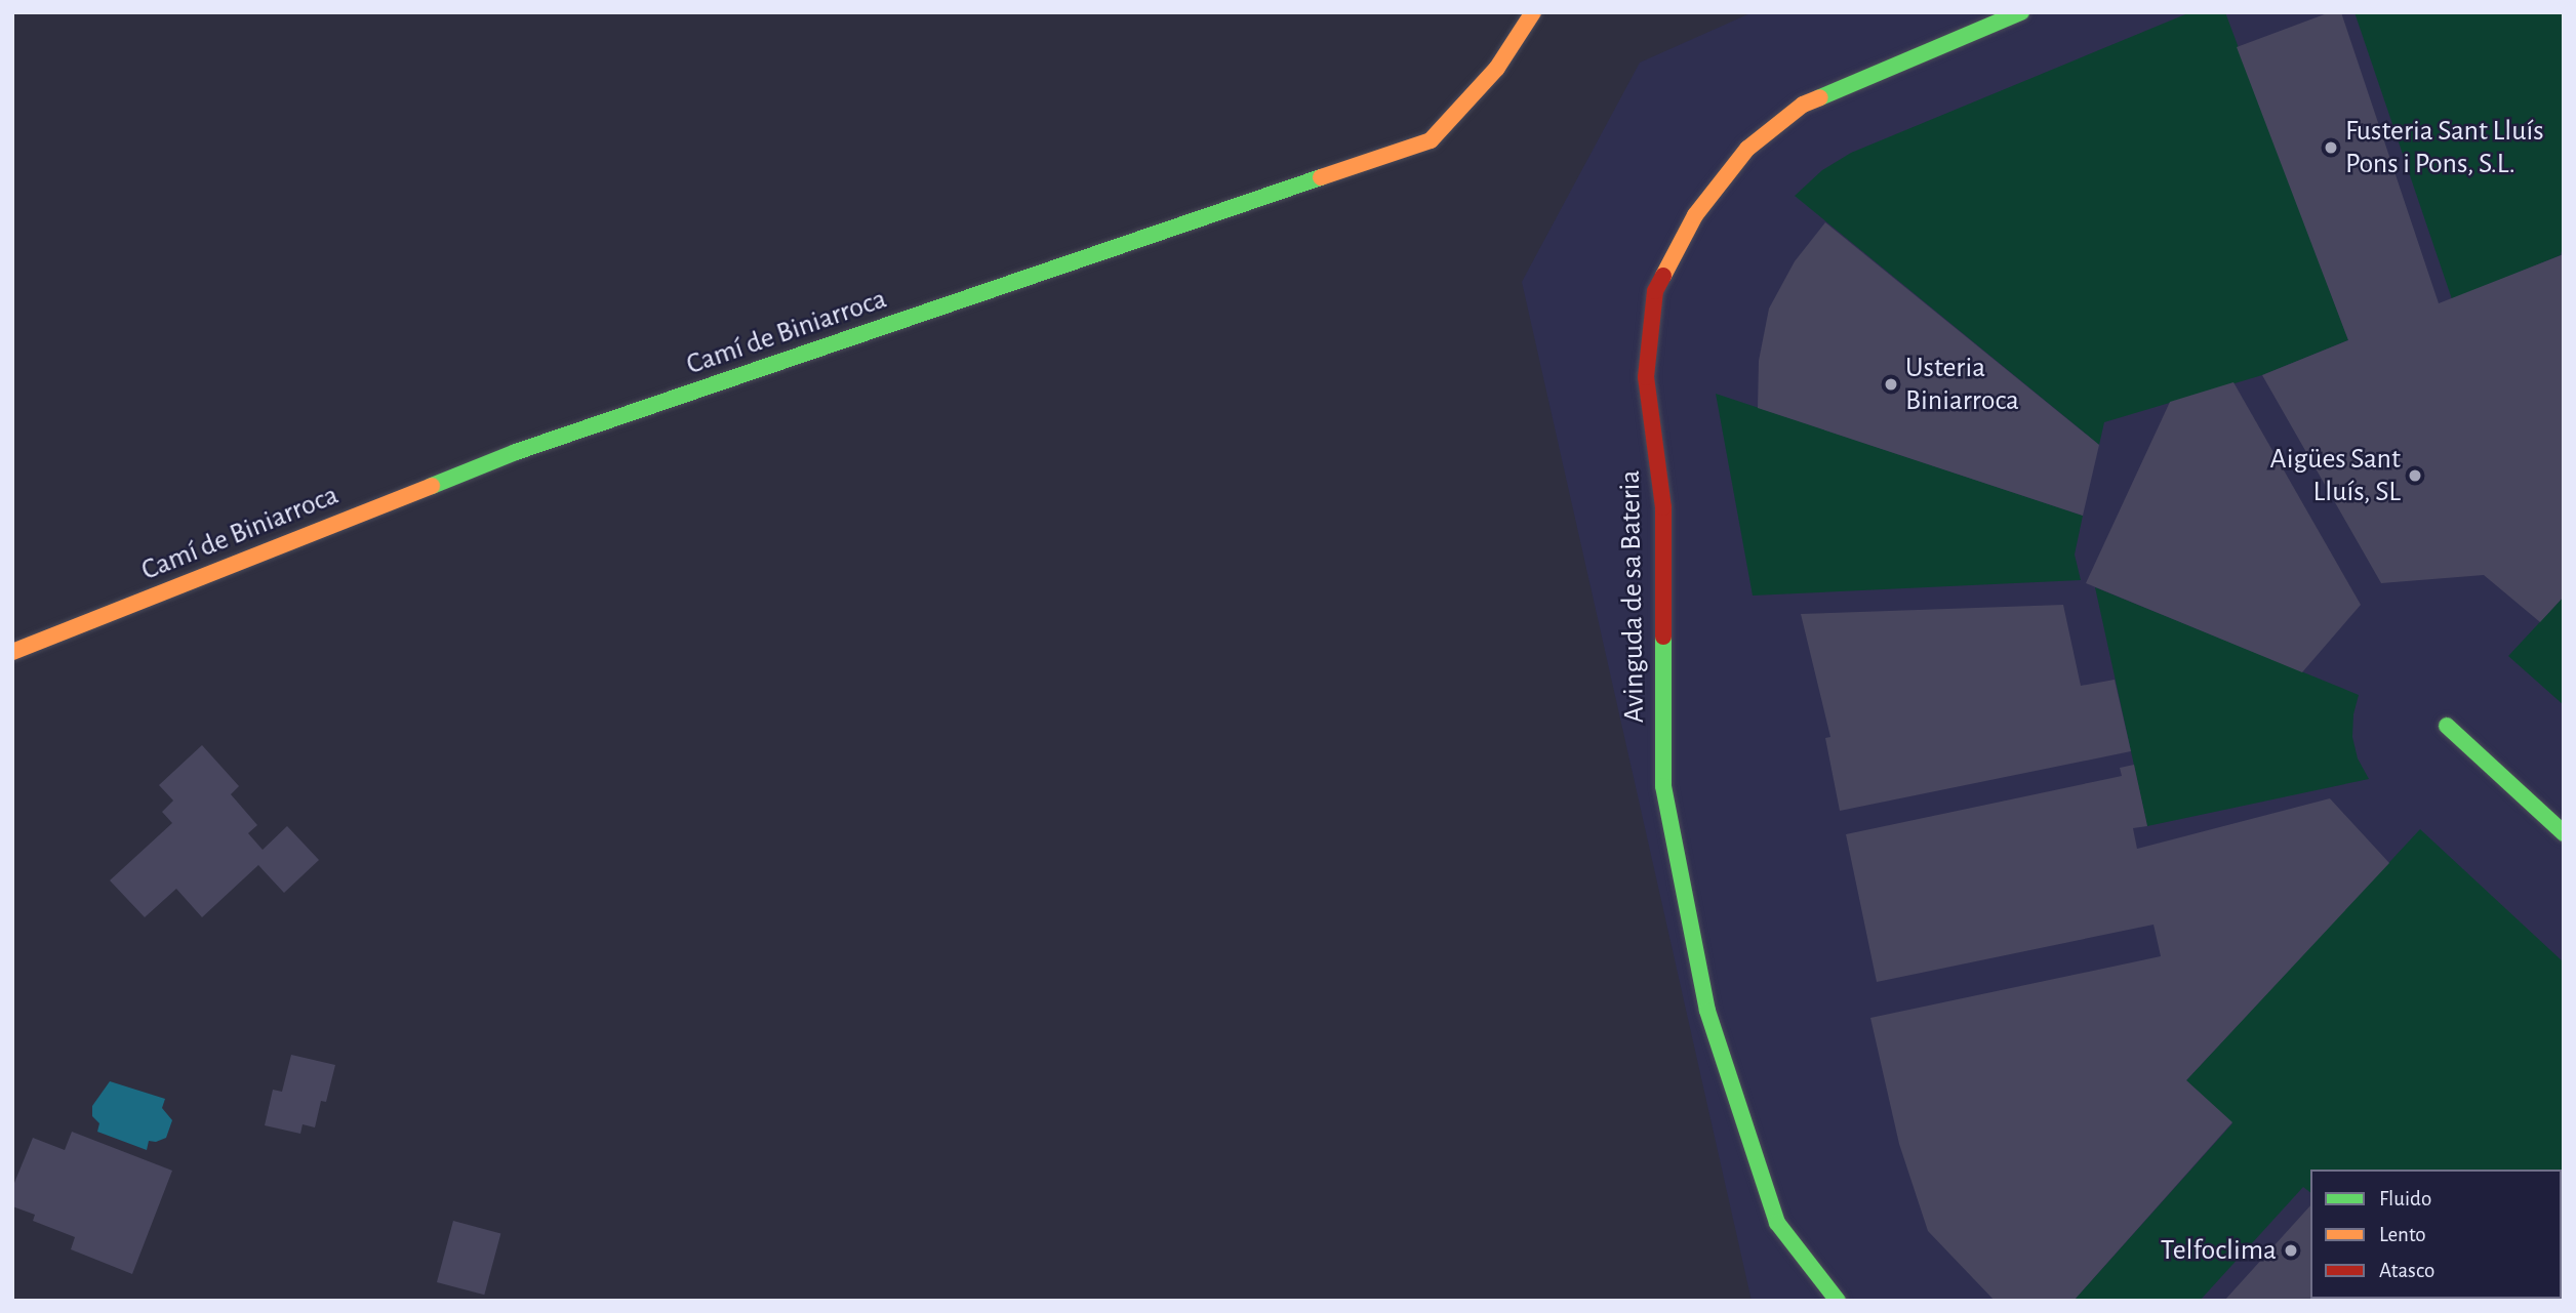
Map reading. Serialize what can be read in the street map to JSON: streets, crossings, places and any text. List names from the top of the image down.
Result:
{
  "streets": {
    "street": ["Camí de Biniarroca", "Avinguda de sa Bateria"]
  },
  "places": [
    "Fusteria Sant Lluís Pons i Pons, S.L.",
    "Usteria Biniarroca",
    "Aigües Sant Lluís, SL",
    "Telfoclima"
  ],
  "legend": ["Fluido", "Lento", "Atasco"]
}
